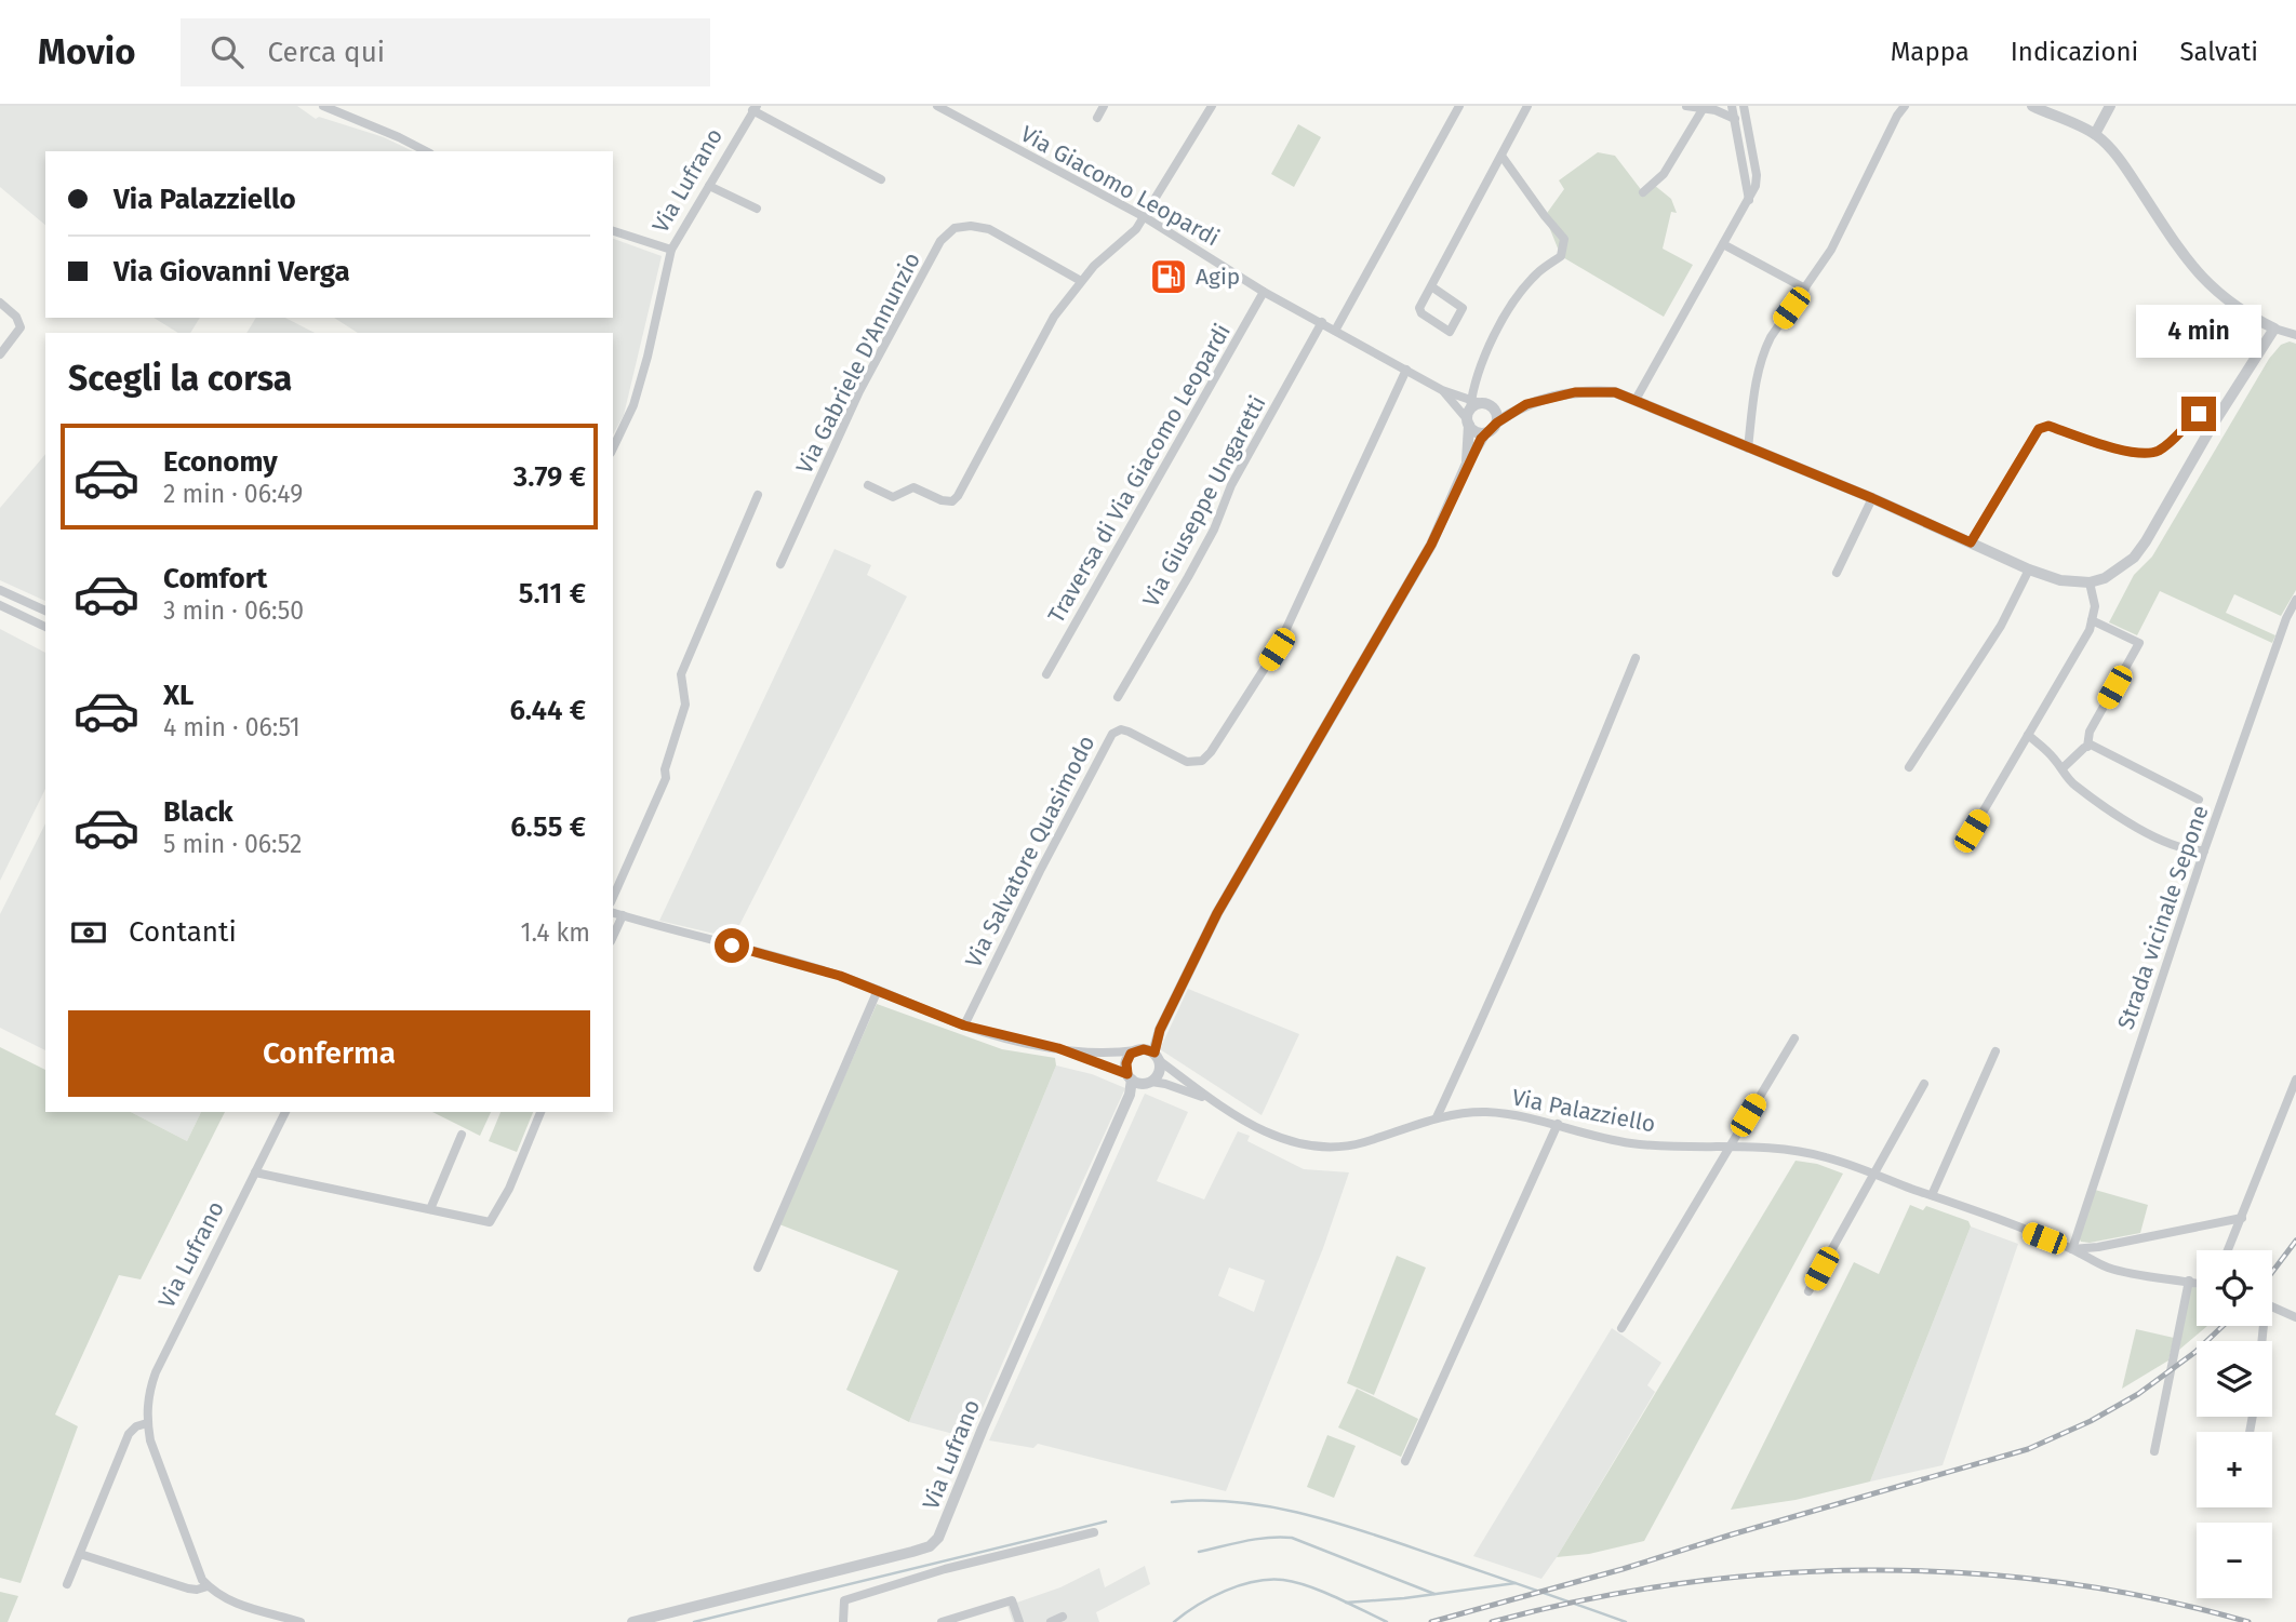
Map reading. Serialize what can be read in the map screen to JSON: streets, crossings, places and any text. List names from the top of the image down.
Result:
{
  "streets": {
    "street": [
      "Via Lufrano",
      "Via Giacomo Leopardi",
      "Via Gabriele D'Annunzio",
      "Traversa di Via Giacomo Leopardi",
      "Via Giuseppe Ungaretti",
      "Via Salvatore Quasimodo",
      "Strada vicinale Sepone",
      "Via Palazziello"
    ]
  },
  "crossings": [
    ["Via Lufrano", "Via Palazziello"],
    ["Via Giacomo Leopardi", "Traversa di Via Giacomo Leopardi"],
    ["Via Giacomo Leopardi", "Via Giuseppe Ungaretti"],
    ["Via Giacomo Leopardi", "Via Salvatore Quasimodo"],
    ["Strada vicinale Sepone", "Via Palazziello"]
  ],
  "places": {
    "fuel station": ["Agip"]
  },
  "page": {
    "header": "Movio",
    "search": "Cerca qui",
    "nav": ["Mappa", "Indicazioni", "Salvati"],
    "banner": ["Via Palazziello", "Via Giovanni Verga"],
    "bubble": "4 min",
    "heading": "Scegli la corsa",
    "list": [
      {
        "name": "Economy",
        "note": "2 min · 06:49",
        "value": "3.79 €"
      },
      {
        "name": "Comfort",
        "note": "3 min · 06:50",
        "value": "5.11 €"
      },
      {
        "name": "XL",
        "note": "4 min · 06:51",
        "value": "6.44 €"
      },
      {
        "name": "Black",
        "note": "5 min · 06:52",
        "value": "6.55 €"
      }
    ],
    "pay": ["Contanti", "1.4 km"],
    "buttons": "Conferma",
    "map_buttons": ["+", "−"]
  }
}
